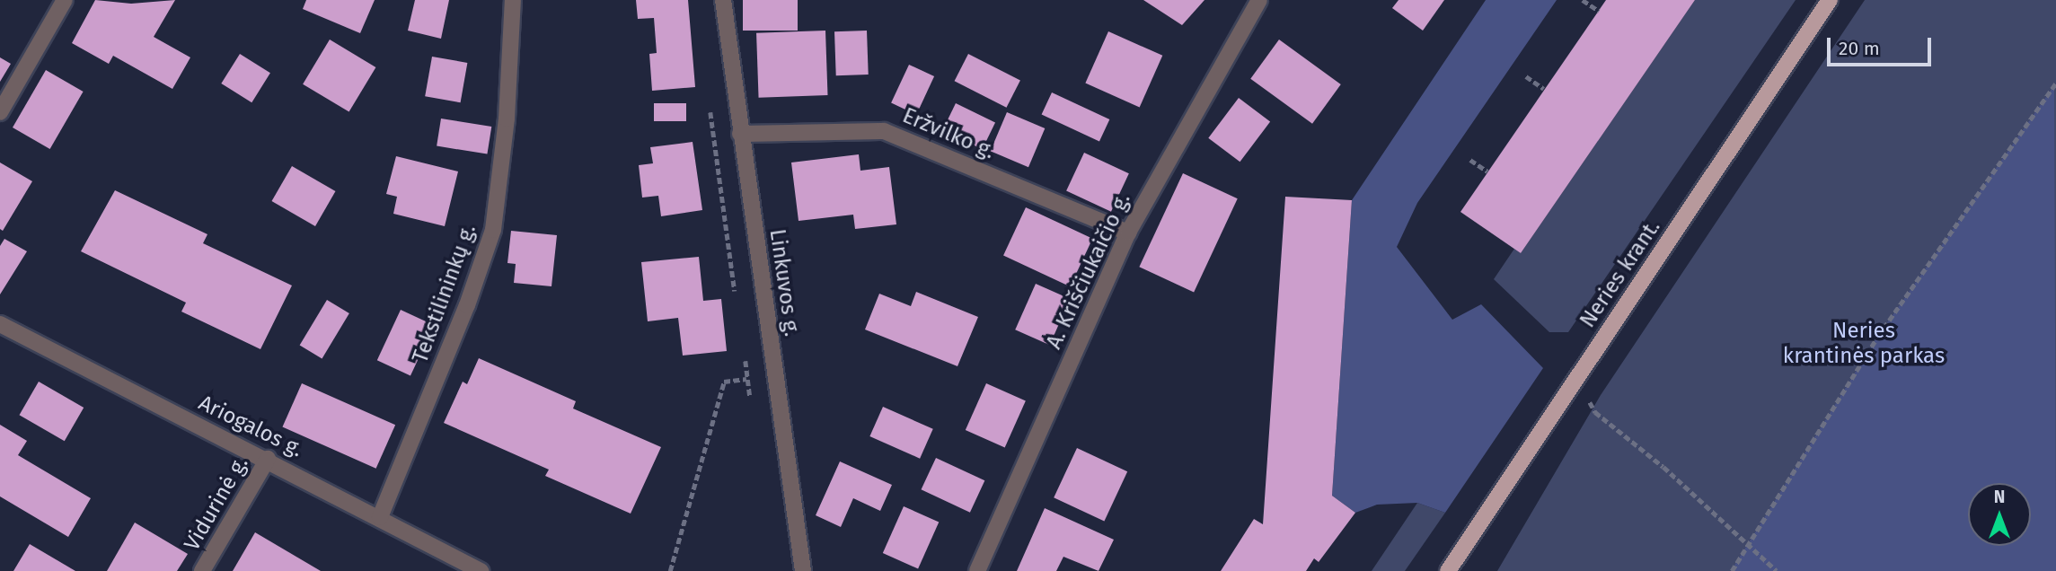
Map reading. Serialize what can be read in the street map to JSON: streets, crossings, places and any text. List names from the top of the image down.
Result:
{
  "streets": {
    "main road": ["Neries krant."],
    "street": [
      "Eržvilko g.",
      "A. Kriščiukaičio g.",
      "Linkuvos g.",
      "Tekstilininkų g.",
      "Ariogalos g.",
      "Vidurinė g."
    ]
  },
  "crossings": [
    ["Eržvilko g.", "A. Kriščiukaičio g."],
    ["Eržvilko g.", "Linkuvos g."],
    ["Tekstilininkų g.", "Ariogalos g."],
    ["Ariogalos g.", "Vidurinė g."]
  ],
  "parks": ["Neries krantinės parkas"],
  "scale_bar": "20 m",
  "north": "top"
}
